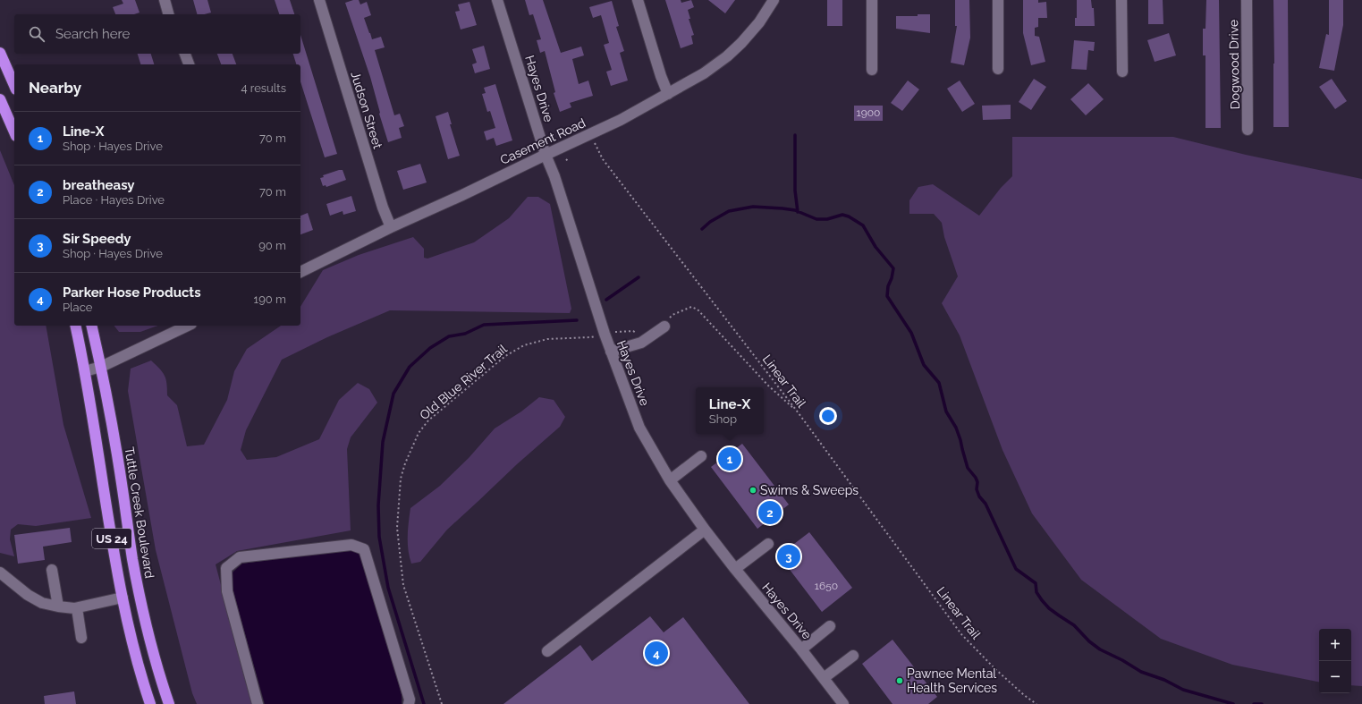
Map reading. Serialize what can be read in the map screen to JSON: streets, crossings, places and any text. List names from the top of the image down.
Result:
{
  "streets": {
    "highway": ["Tuttle Creek Boulevard", "US 24"],
    "street": [
      "Dogwood Drive",
      "Hayes Drive",
      "Judson Street",
      "Casement Road"
    ],
    "path": ["Linear Trail", "Old Blue River Trail"]
  },
  "crossings": [
    ["Hayes Drive", "Casement Road"],
    ["Hayes Drive", "Old Blue River Trail"],
    ["Judson Street", "Casement Road"]
  ],
  "places": ["Swims & Sweeps", "Pawnee Mental Health Services"],
  "house_numbers": ["1900", "1650"],
  "page": {
    "search": "Search here",
    "heading": ["Nearby", "4 results"],
    "list": [
      {
        "mark": "1",
        "name": "Line-X",
        "note": "Shop · Hayes Drive",
        "value": "70 m"
      },
      {
        "mark": "2",
        "name": "breatheasy",
        "note": "Place · Hayes Drive",
        "value": "70 m"
      },
      {
        "mark": "3",
        "name": "Sir Speedy",
        "note": "Shop · Hayes Drive",
        "value": "90 m"
      },
      {
        "mark": "4",
        "name": "Parker Hose Products",
        "note": "Place",
        "value": "190 m"
      }
    ],
    "popup": ["Line-X", "Shop"],
    "pins": [
      "1",
      "2",
      "3",
      "4"
    ],
    "map_buttons": ["+", "−"]
  }
}
